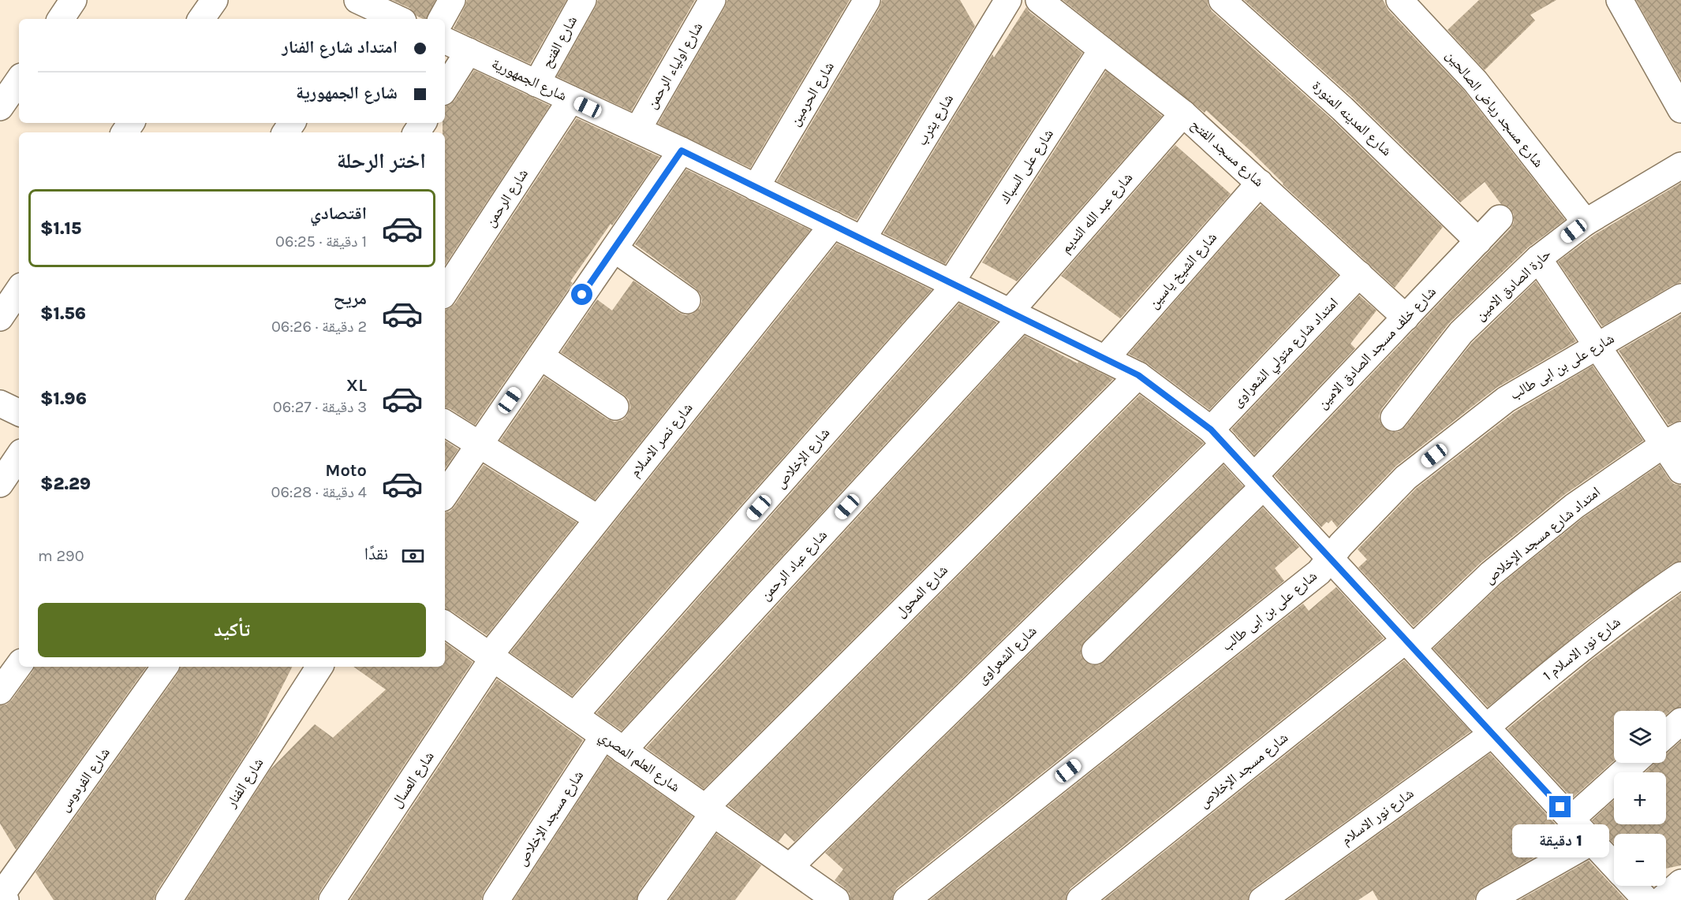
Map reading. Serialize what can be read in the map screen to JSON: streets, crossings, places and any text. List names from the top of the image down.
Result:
{
  "streets": {
    "street": [
      "شارع الفتح",
      "شارع اولياء الرحمن",
      "شارع الجمهورية",
      "شارع الحرمين",
      "شارع مسجد رياض الصالحين",
      "شارع المدينه المنورة",
      "شارع يثرب",
      "شارع مسجد الفتح",
      "شارع على السباك",
      "شارع الرحمن",
      "شارع عبد الله النديم",
      "شارع الشيخ ياسين",
      "حارة الصادق الامين",
      "شارع خلف مسجد الصادق الامين",
      "امتداد شارع متولي الشعراوى",
      "شارع على بن ابى طالب",
      "شارع نصر الاسلام",
      "شارع الإخلاص",
      "امتداد شارع مسجد الإخلاص",
      "شارع عباد الرحمن",
      "شارع المحول",
      "شارع نور الاسلام 1",
      "شارع الشعراوى",
      "شارع العلم المصري",
      "شارع مسجد الإخلاص",
      "شارع الفردوس",
      "شارع العسال",
      "شارع الفنار",
      "شارع نور الاسلام"
    ]
  },
  "crossings": [
    ["شارع الفتح", "شارع الجمهورية"],
    ["شارع اولياء الرحمن", "شارع الجمهورية"],
    ["شارع الجمهورية", "شارع الحرمين"],
    ["شارع الجمهورية", "شارع يثرب"],
    ["شارع الجمهورية", "شارع على السباك"],
    ["شارع الجمهورية", "شارع الرحمن"],
    ["شارع الجمهورية", "شارع عبد الله النديم"],
    ["شارع الجمهورية", "شارع الشيخ ياسين"],
    ["شارع الجمهورية", "شارع خلف مسجد الصادق الامين"],
    ["شارع الجمهورية", "امتداد شارع متولي الشعراوى"],
    ["شارع الجمهورية", "شارع على بن ابى طالب"],
    ["شارع الجمهورية", "شارع نصر الاسلام"],
    ["شارع الجمهورية", "شارع الإخلاص"],
    ["شارع الجمهورية", "امتداد شارع مسجد الإخلاص"],
    ["شارع الجمهورية", "شارع عباد الرحمن"],
    ["شارع الجمهورية", "شارع المحول"],
    ["شارع الجمهورية", "شارع نور الاسلام 1"],
    ["شارع الجمهورية", "شارع الشعراوى"],
    ["شارع الجمهورية", "شارع مسجد الإخلاص"],
    ["شارع الجمهورية", "شارع نور الاسلام"],
    ["شارع مسجد رياض الصالحين", "حارة الصادق الامين"],
    ["شارع المدينه المنورة", "شارع خلف مسجد الصادق الامين"],
    ["شارع مسجد الفتح", "شارع على السباك"],
    ["شارع مسجد الفتح", "شارع عبد الله النديم"],
    ["شارع مسجد الفتح", "شارع الشيخ ياسين"],
    ["شارع مسجد الفتح", "شارع خلف مسجد الصادق الامين"],
    ["شارع مسجد الفتح", "امتداد شارع متولي الشعراوى"],
    ["شارع على السباك", "شارع الإخلاص"],
    ["شارع عبد الله النديم", "شارع عباد الرحمن"],
    ["امتداد شارع متولي الشعراوى", "شارع الشعراوى"],
    ["شارع نصر الاسلام", "شارع العلم المصري"],
    ["شارع نصر الاسلام", "شارع العسال"],
    ["شارع الإخلاص", "شارع العلم المصري"],
    ["امتداد شارع مسجد الإخلاص", "شارع مسجد الإخلاص"],
    ["شارع عباد الرحمن", "شارع العلم المصري"],
    ["شارع عباد الرحمن", "شارع مسجد الإخلاص"],
    ["شارع المحول", "شارع العلم المصري"],
    ["شارع نور الاسلام 1", "شارع نور الاسلام"],
    ["شارع الشعراوى", "شارع العلم المصري"],
    ["شارع العلم المصري", "شارع مسجد الإخلاص"],
    ["شارع العلم المصري", "شارع العسال"]
  ],
  "page": {
    "banner": ["امتداد شارع الفنار", "شارع الجمهورية"],
    "heading": "اختر الرحلة",
    "list": [
      {
        "name": "اقتصادي",
        "note": "1 دقيقة · 06:25",
        "value": "$1.15"
      },
      {
        "name": "مريح",
        "note": "2 دقيقة · 06:26",
        "value": "$1.56"
      },
      {
        "name": "XL",
        "note": "3 دقيقة · 06:27",
        "value": "$1.96"
      },
      {
        "name": "Moto",
        "note": "4 دقيقة · 06:28",
        "value": "$2.29"
      }
    ],
    "pay": ["نقدًا", "290 m"],
    "buttons": "تأكيد",
    "map_buttons": ["+", "−"],
    "bubble": "1 دقيقة"
  }
}
